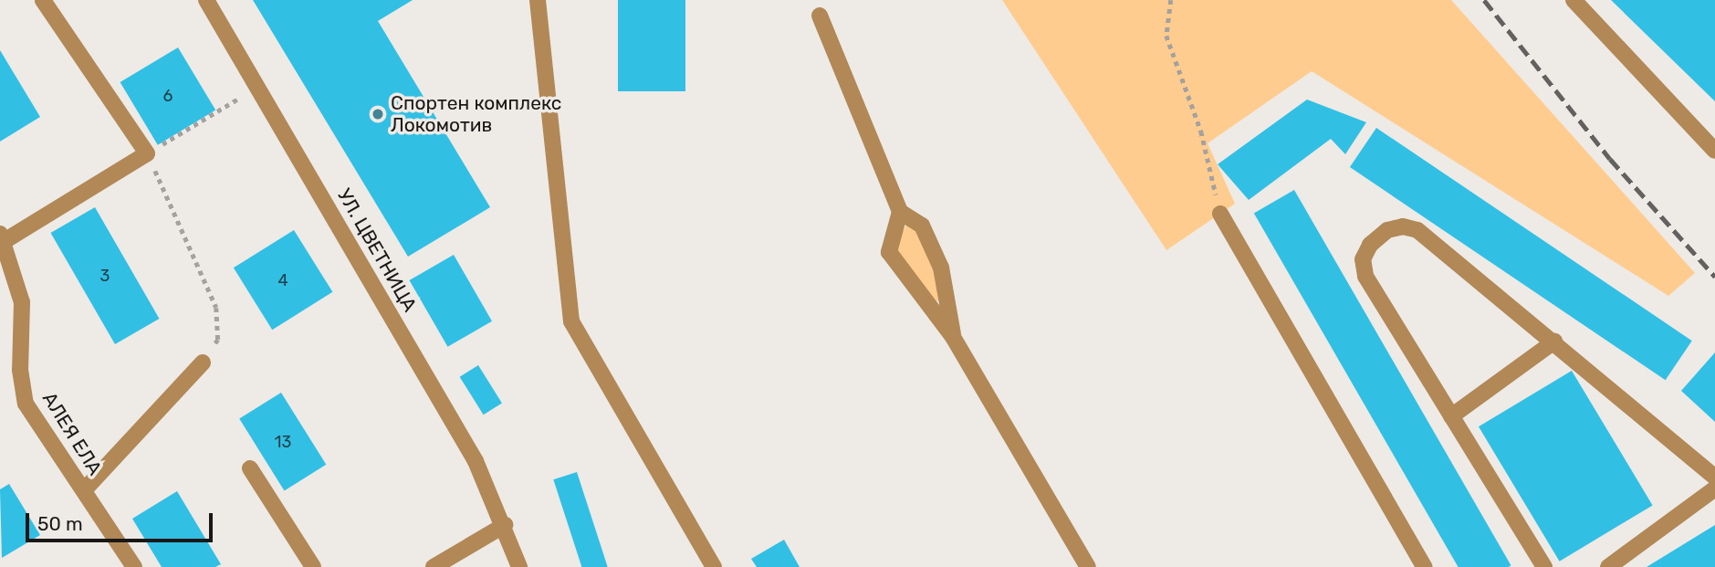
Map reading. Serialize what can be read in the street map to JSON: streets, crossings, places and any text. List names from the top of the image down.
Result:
{
  "streets": {
    "street": ["УЛ. ЦВЕТНИЦА", "АЛЕЯ ЕЛА"]
  },
  "places": ["Спортен комплекс Локомотив"],
  "house_numbers": [
    "6",
    "3",
    "4",
    "13"
  ],
  "scale_bar": "50 m"
}
